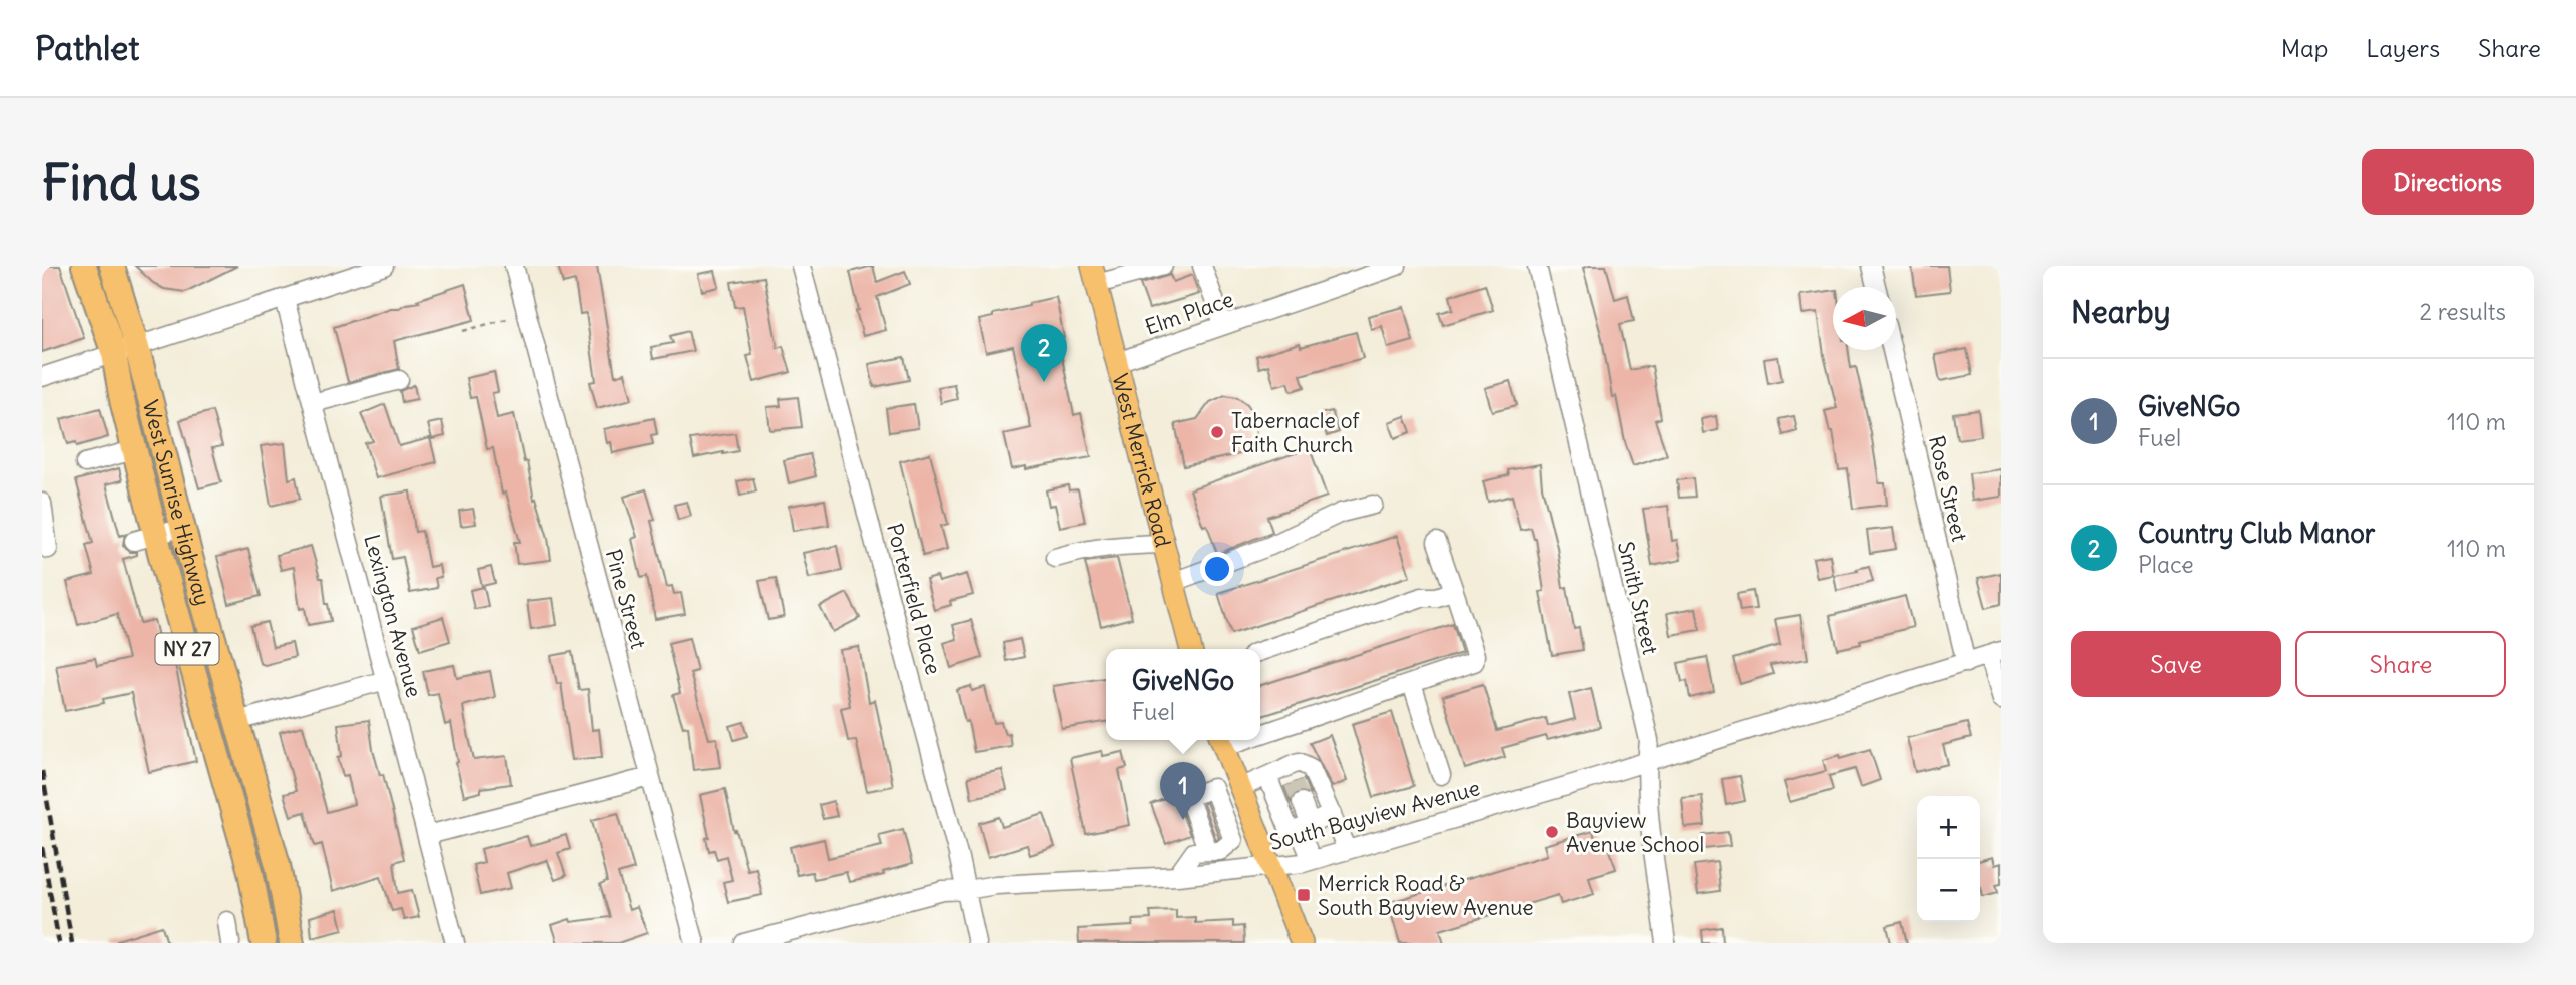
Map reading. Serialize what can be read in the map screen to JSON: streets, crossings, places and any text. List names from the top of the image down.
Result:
{
  "streets": {
    "highway": ["West Sunrise Highway", "NY 27"],
    "main road": ["West Merrick Road"],
    "street": [
      "Elm Place",
      "Rose Street",
      "Smith Street",
      "Pine Street",
      "Porterfield Place",
      "Lexington Avenue",
      "South Bayview Avenue"
    ]
  },
  "crossings": [
    ["Elm Place", "West Merrick Road"],
    ["Rose Street", "South Bayview Avenue"],
    ["Smith Street", "South Bayview Avenue"],
    ["Porterfield Place", "South Bayview Avenue"]
  ],
  "places": {
    "other": ["Tabernacle of Faith Church", "Bayview Avenue School"],
    "transit": ["Merrick Road & South Bayview Avenue"]
  },
  "north": "left",
  "page": {
    "header": "Pathlet",
    "nav": ["Map", "Layers", "Share"],
    "buttons": [
      "Directions",
      ["Save", "Share"]
    ],
    "title": "Find us",
    "heading": ["Nearby", "2 results"],
    "pins": ["2", "1"],
    "list": [
      {
        "mark": "1",
        "name": "GiveNGo",
        "note": "Fuel",
        "value": "110 m"
      },
      {
        "mark": "2",
        "name": "Country Club Manor",
        "note": "Place",
        "value": "110 m"
      }
    ],
    "popup": ["GiveNGo", "Fuel"],
    "map_buttons": ["+", "−"]
  }
}
